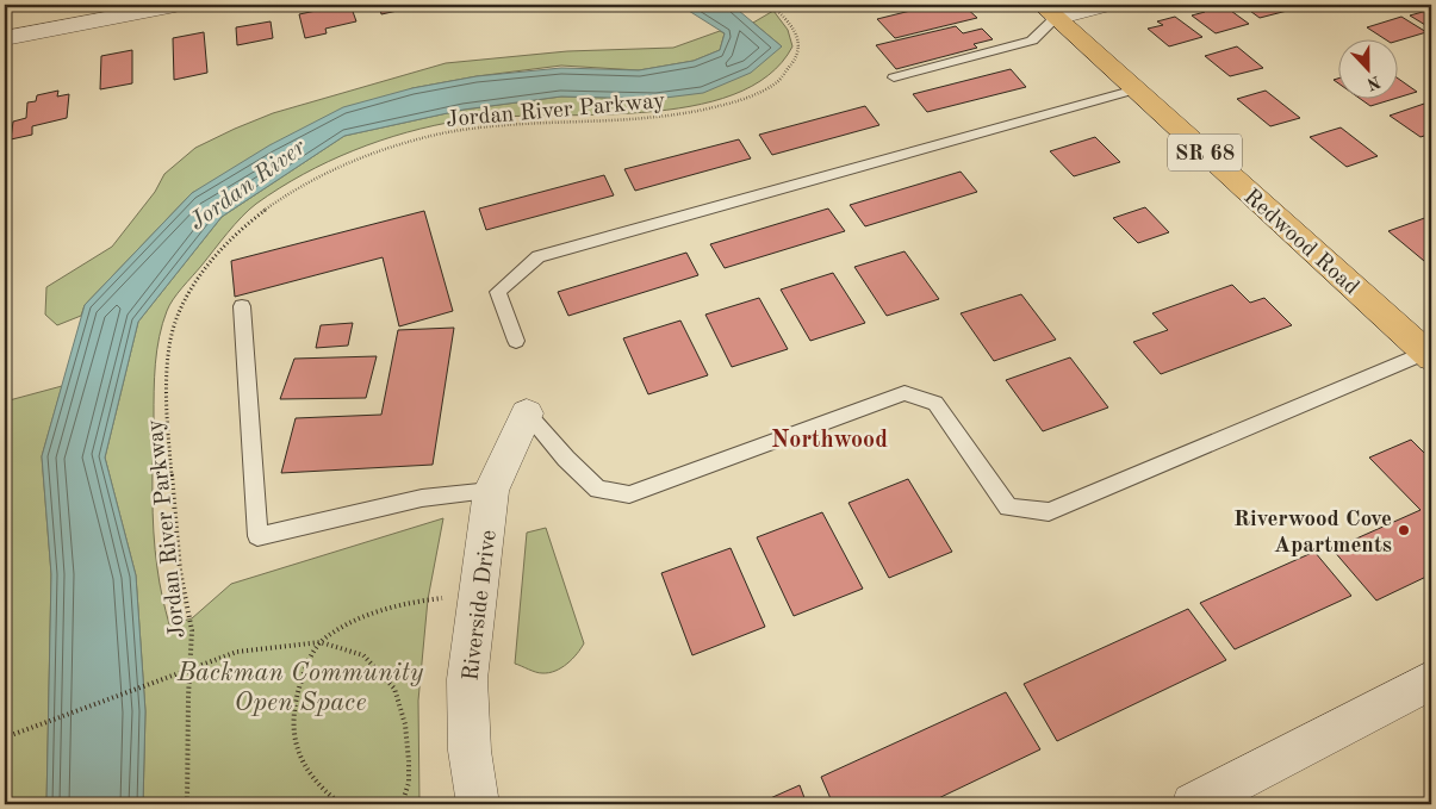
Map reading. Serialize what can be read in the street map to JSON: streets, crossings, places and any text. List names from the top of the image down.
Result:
{
  "streets": {
    "main road": ["SR 68", "Redwood Road"],
    "street": ["Riverside Drive"],
    "path": ["Jordan River Parkway"]
  },
  "districts": ["Northwood"],
  "water": ["Jordan River"],
  "parks": ["Backman Community Open Space"],
  "places": ["Riverwood Cove Apartments"],
  "north": "bottom"
}
